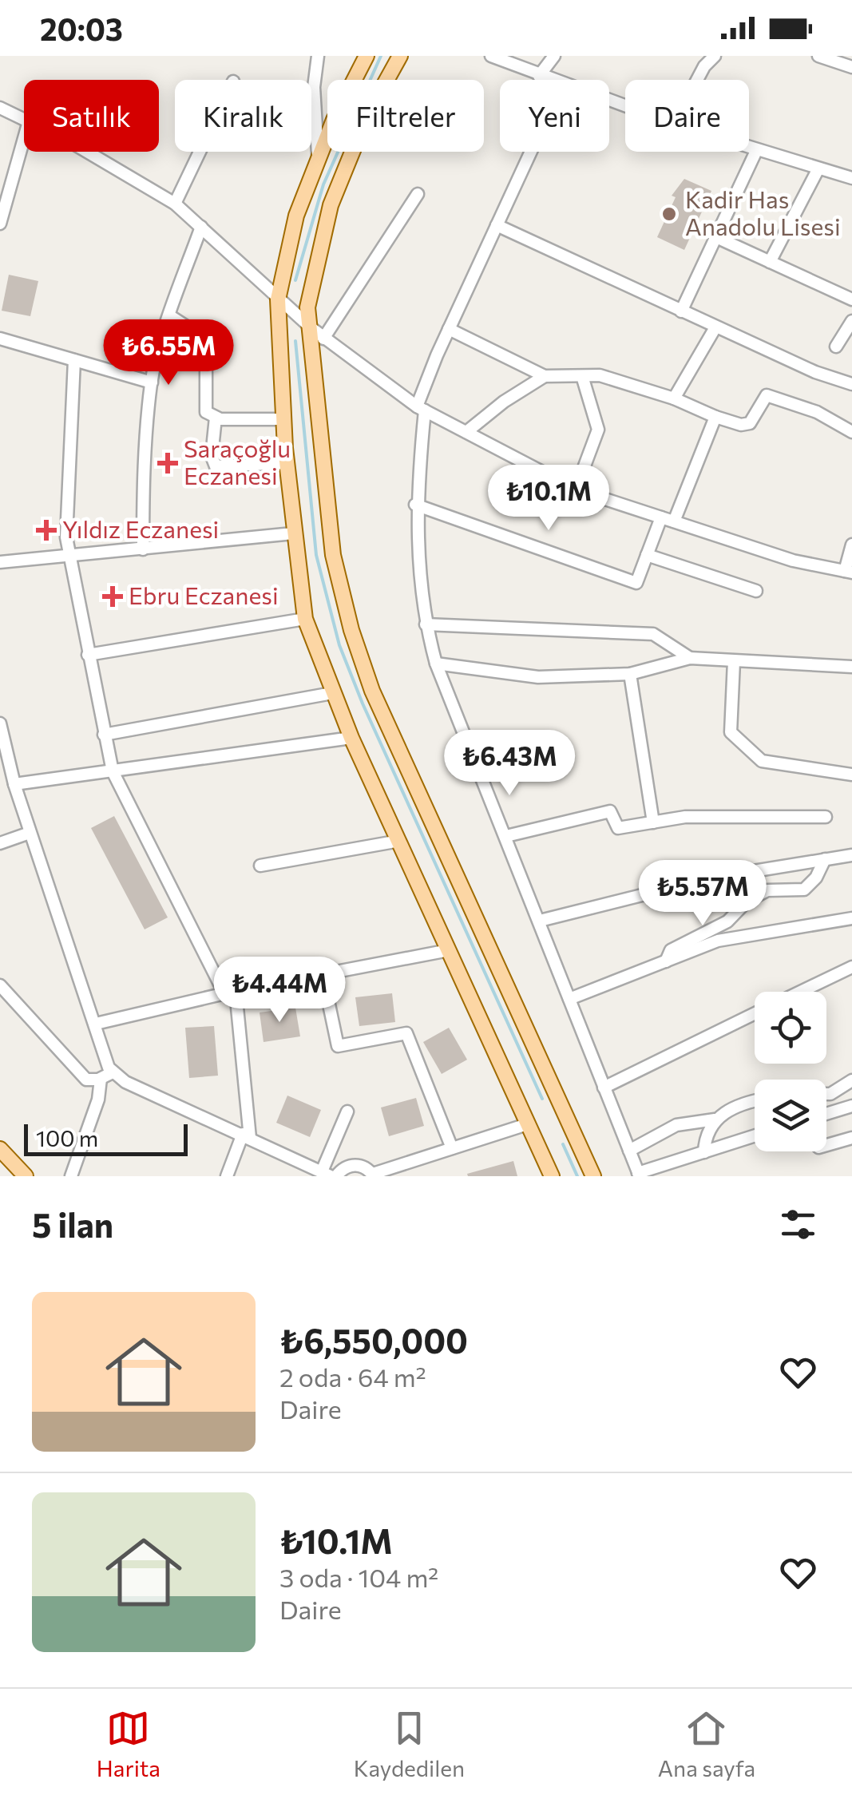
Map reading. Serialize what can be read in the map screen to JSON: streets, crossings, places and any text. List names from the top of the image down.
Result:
{
  "places": {
    "other": ["Kadir Has Anadolu Lisesi"],
    "health": ["Saraçoğlu Eczanesi", "Yıldız Eczanesi", "Ebru Eczanesi"]
  },
  "scale_bar": "100 m",
  "page": {
    "status": "20:03",
    "chip": [
      "Satılık",
      "Kiralık",
      "Filtreler",
      "Yeni",
      "Daire"
    ],
    "price": [
      "₺6.55M",
      "₺10.1M",
      "₺6.43M",
      "₺5.57M",
      "₺4.44M"
    ],
    "scale": "100 m",
    "heading": "5 ilan",
    "list": [
      {
        "name": "₺6,550,000",
        "note": "2 oda · 64 m² · Daire"
      },
      {
        "name": "₺10.1M",
        "note": "3 oda · 104 m² · Daire"
      }
    ],
    "tabs": ["Harita", "Kaydedilen", "Ana sayfa"]
  }
}
